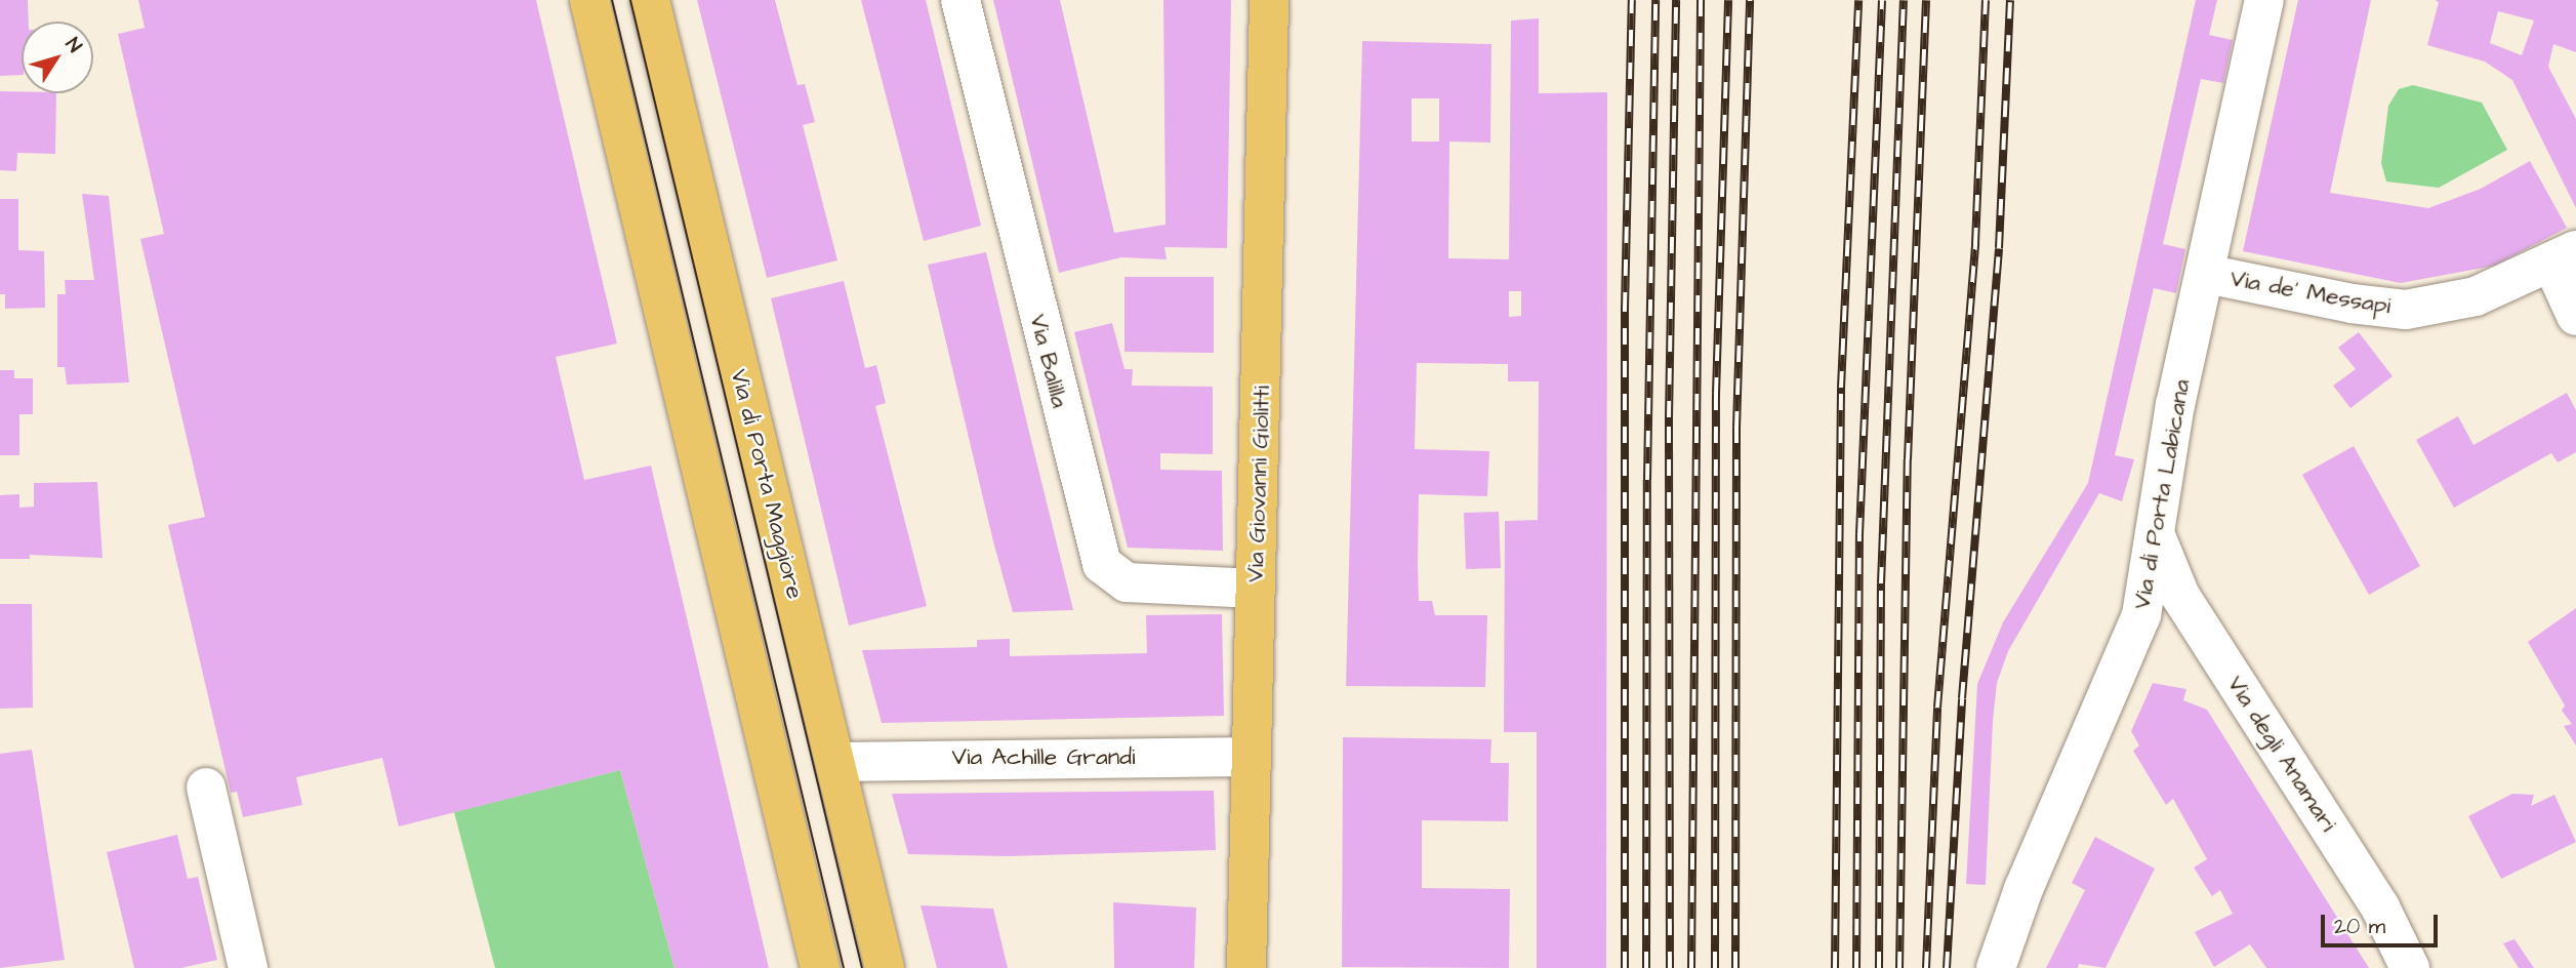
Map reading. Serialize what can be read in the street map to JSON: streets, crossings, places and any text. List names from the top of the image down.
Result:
{
  "streets": {
    "main road": ["Via di Porta Maggiore", "Via Giovanni Giolitti"],
    "street": [
      "Via de' Messapi",
      "Via Balilla",
      "Via di Porta Labicana",
      "Via degli Anamari",
      "Via Achille Grandi"
    ]
  },
  "crossings": [
    ["Via de' Messapi", "Via di Porta Labicana"],
    ["Via Balilla", "Via Giovanni Giolitti"],
    ["Via di Porta Maggiore", "Via Achille Grandi"],
    ["Via Giovanni Giolitti", "Via Achille Grandi"],
    ["Via di Porta Labicana", "Via degli Anamari"]
  ],
  "scale_bar": "20 m",
  "north": "top right"
}
